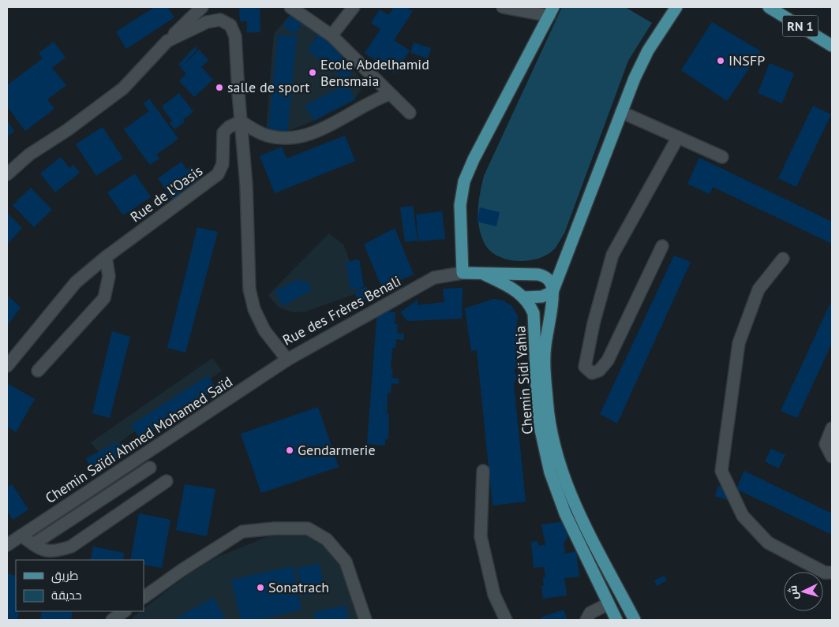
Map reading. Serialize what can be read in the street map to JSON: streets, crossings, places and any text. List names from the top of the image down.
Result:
{
  "streets": {
    "main road": ["RN 1", "Chemin Sidi Yahia"],
    "street": ["Rue de l'Oasis", "Rue des Frères Benali", "Chemin Saïdi Ahmed Mohamed Saïd"]
  },
  "crossings": [
    ["Rue de l'Oasis", "Rue des Frères Benali"],
    ["Rue des Frères Benali", "Chemin Saïdi Ahmed Mohamed Saïd"]
  ],
  "places": [
    "INSFP",
    "Ecole Abdelhamid Bensmaia",
    "salle de sport",
    "Gendarmerie",
    "Sonatrach"
  ],
  "legend": ["طريق", "حديقة"],
  "north": "left"
}
